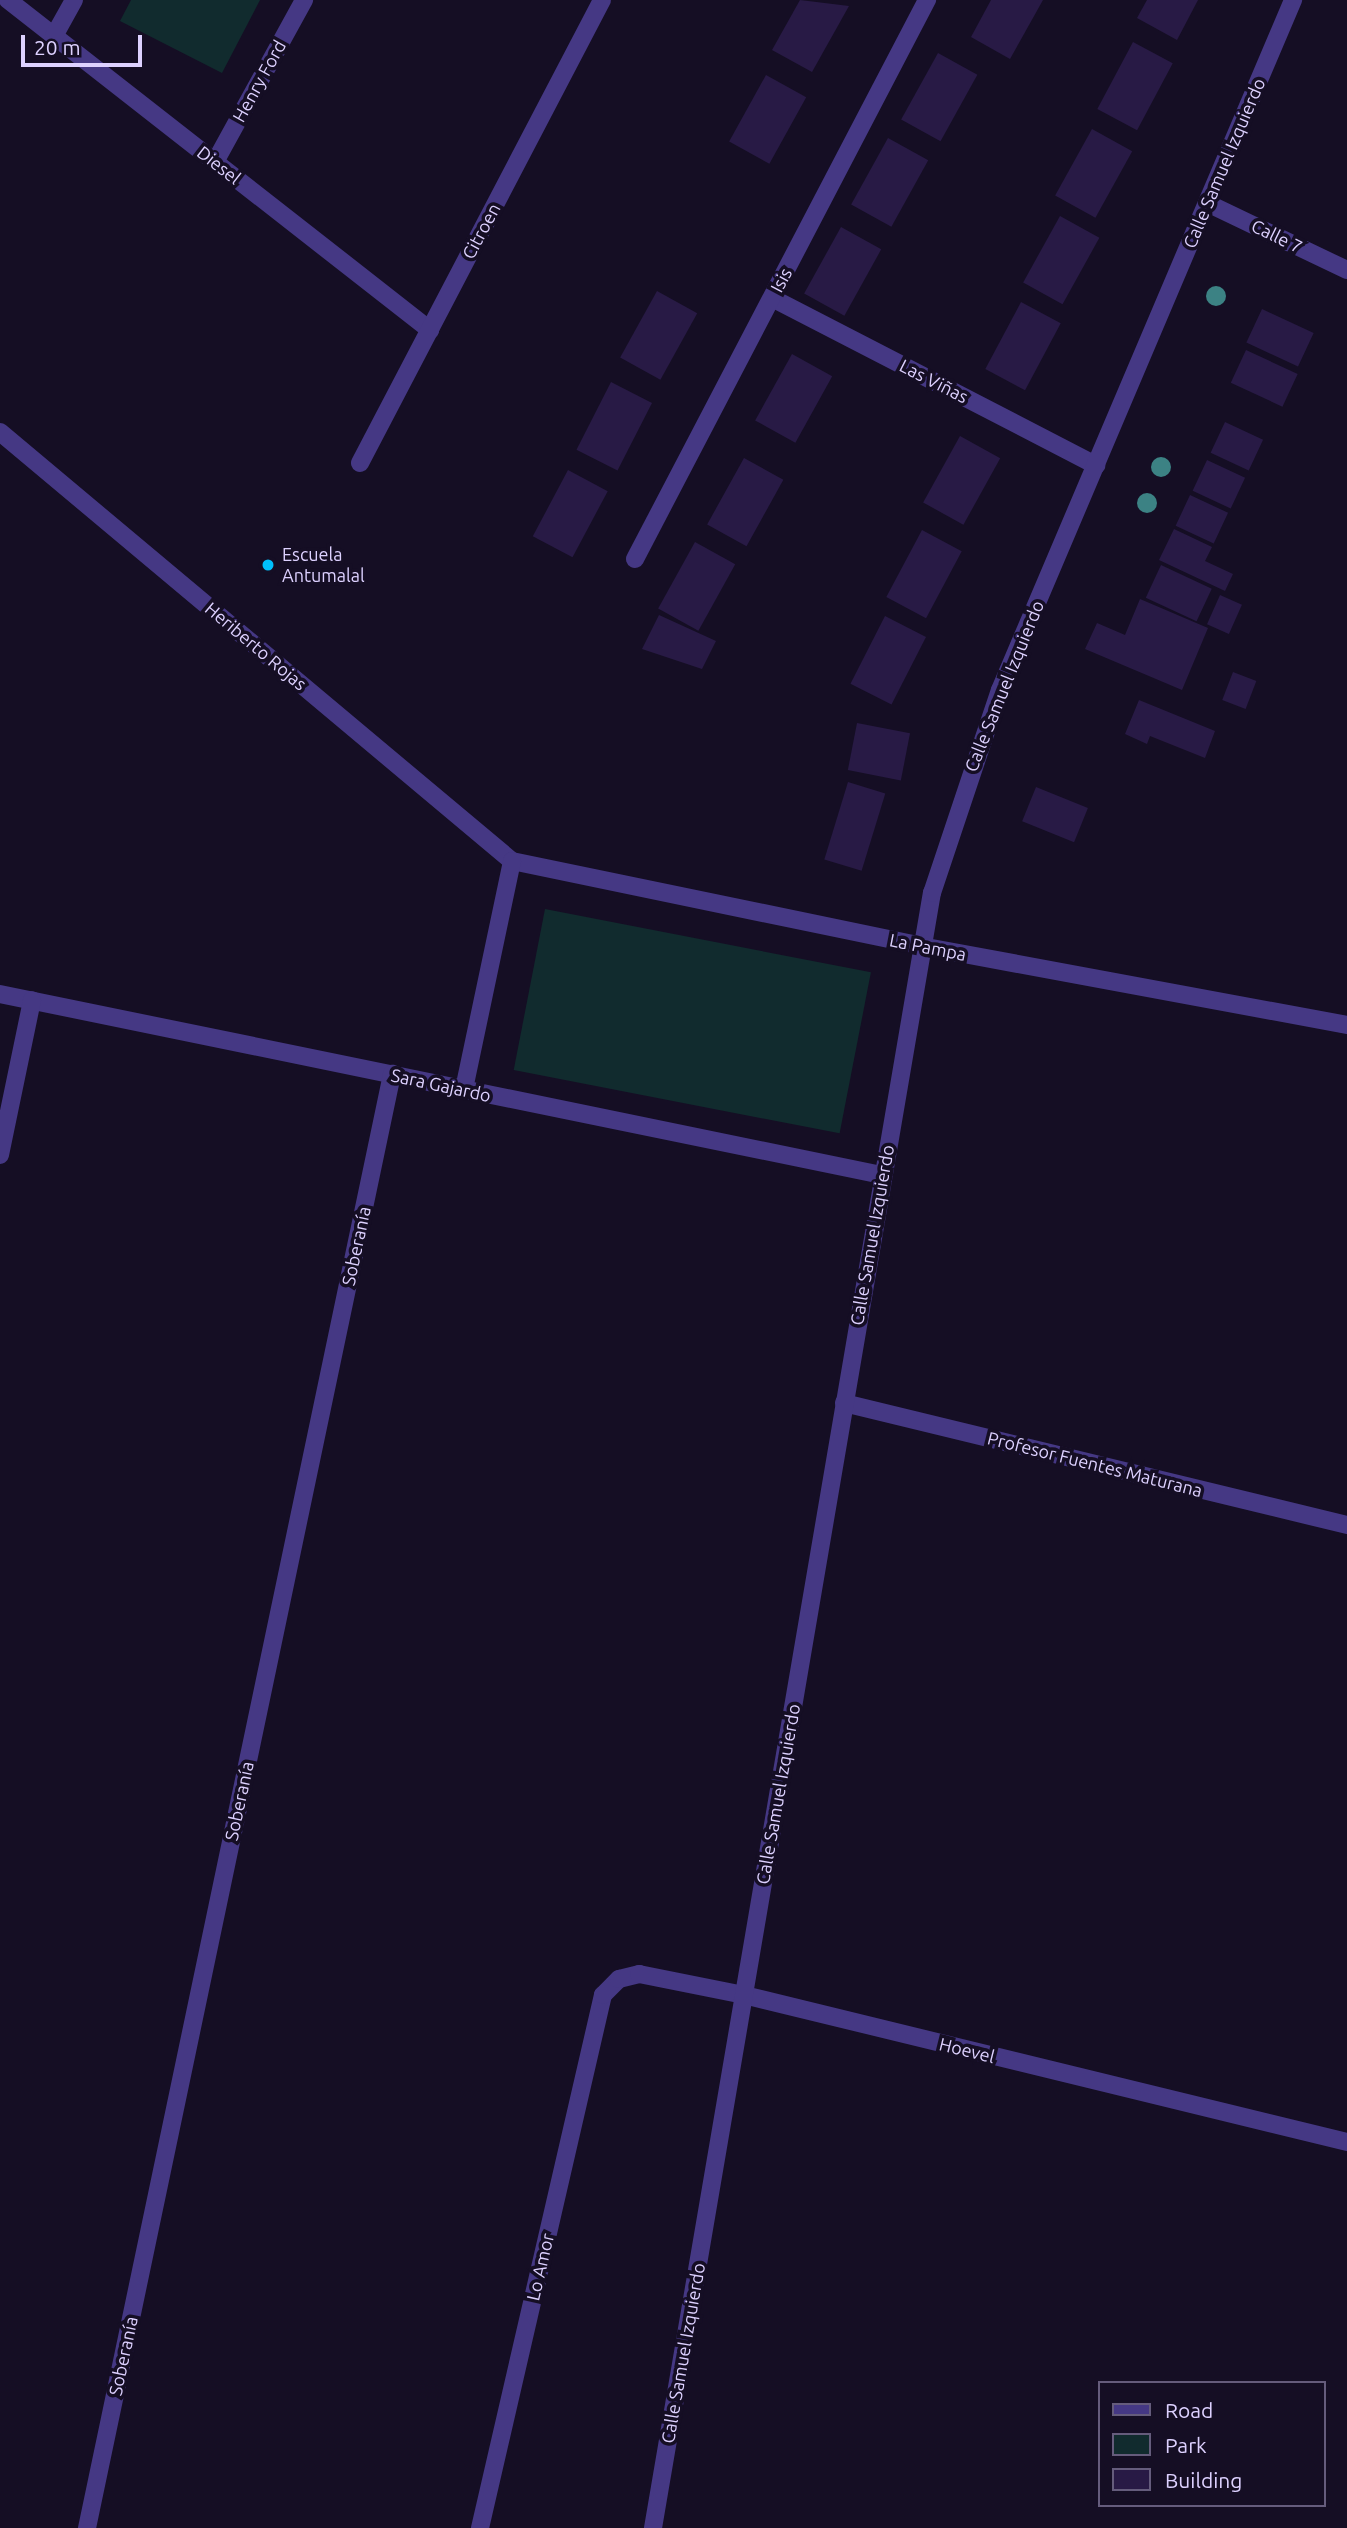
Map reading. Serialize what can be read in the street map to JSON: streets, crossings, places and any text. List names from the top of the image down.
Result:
{
  "streets": {
    "street": [
      "Henry Ford",
      "Calle Samuel Izquierdo",
      "Diesel",
      "Citroen",
      "Calle 7",
      "Isis",
      "Las Viñas",
      "Heriberto Rojas",
      "La Pampa",
      "Sara Gajardo",
      "Soberanía",
      "Profesor Fuentes Maturana",
      "Hoevel",
      "Lo Amor"
    ]
  },
  "crossings": [
    ["Henry Ford", "Diesel"],
    ["Calle Samuel Izquierdo", "Calle 7"],
    ["Calle Samuel Izquierdo", "Las Viñas"],
    ["Calle Samuel Izquierdo", "La Pampa"],
    ["Calle Samuel Izquierdo", "Sara Gajardo"],
    ["Calle Samuel Izquierdo", "Profesor Fuentes Maturana"],
    ["Calle Samuel Izquierdo", "Hoevel"],
    ["Diesel", "Citroen"],
    ["Isis", "Las Viñas"],
    ["Heriberto Rojas", "La Pampa"],
    ["Sara Gajardo", "Soberanía"],
    ["Hoevel", "Lo Amor"]
  ],
  "places": ["Escuela Antumalal"],
  "legend": ["Road", "Park", "Building"],
  "scale_bar": "20 m"
}
